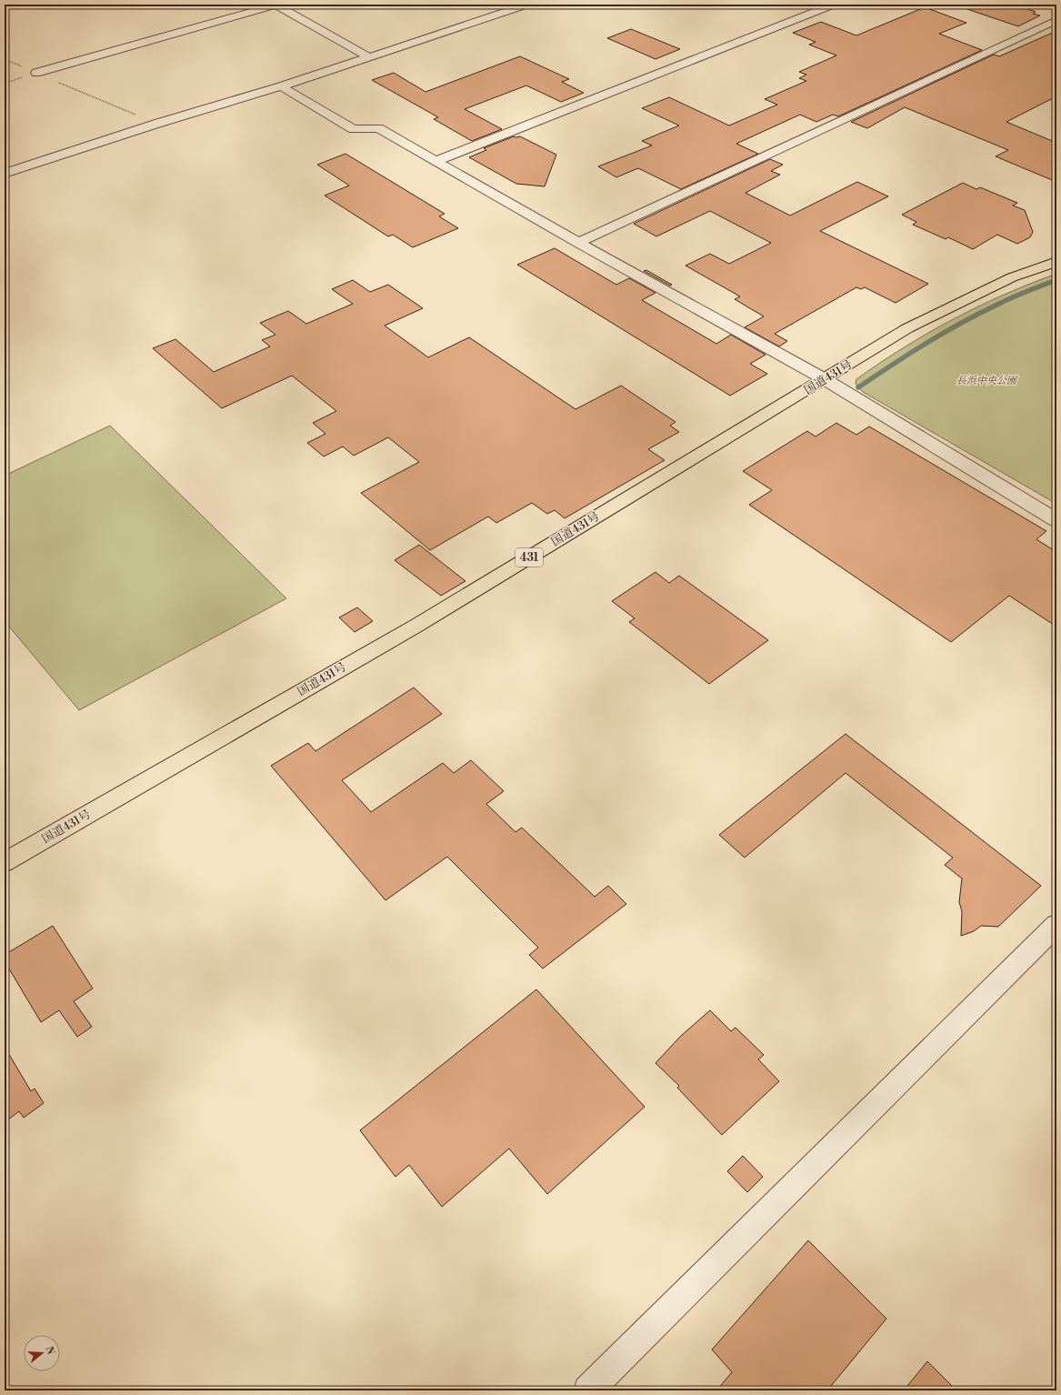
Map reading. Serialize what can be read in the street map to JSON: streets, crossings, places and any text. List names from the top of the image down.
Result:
{
  "streets": {
    "highway": ["国道431号", "431"]
  },
  "parks": ["長浜中央公園"],
  "north": "right"
}
